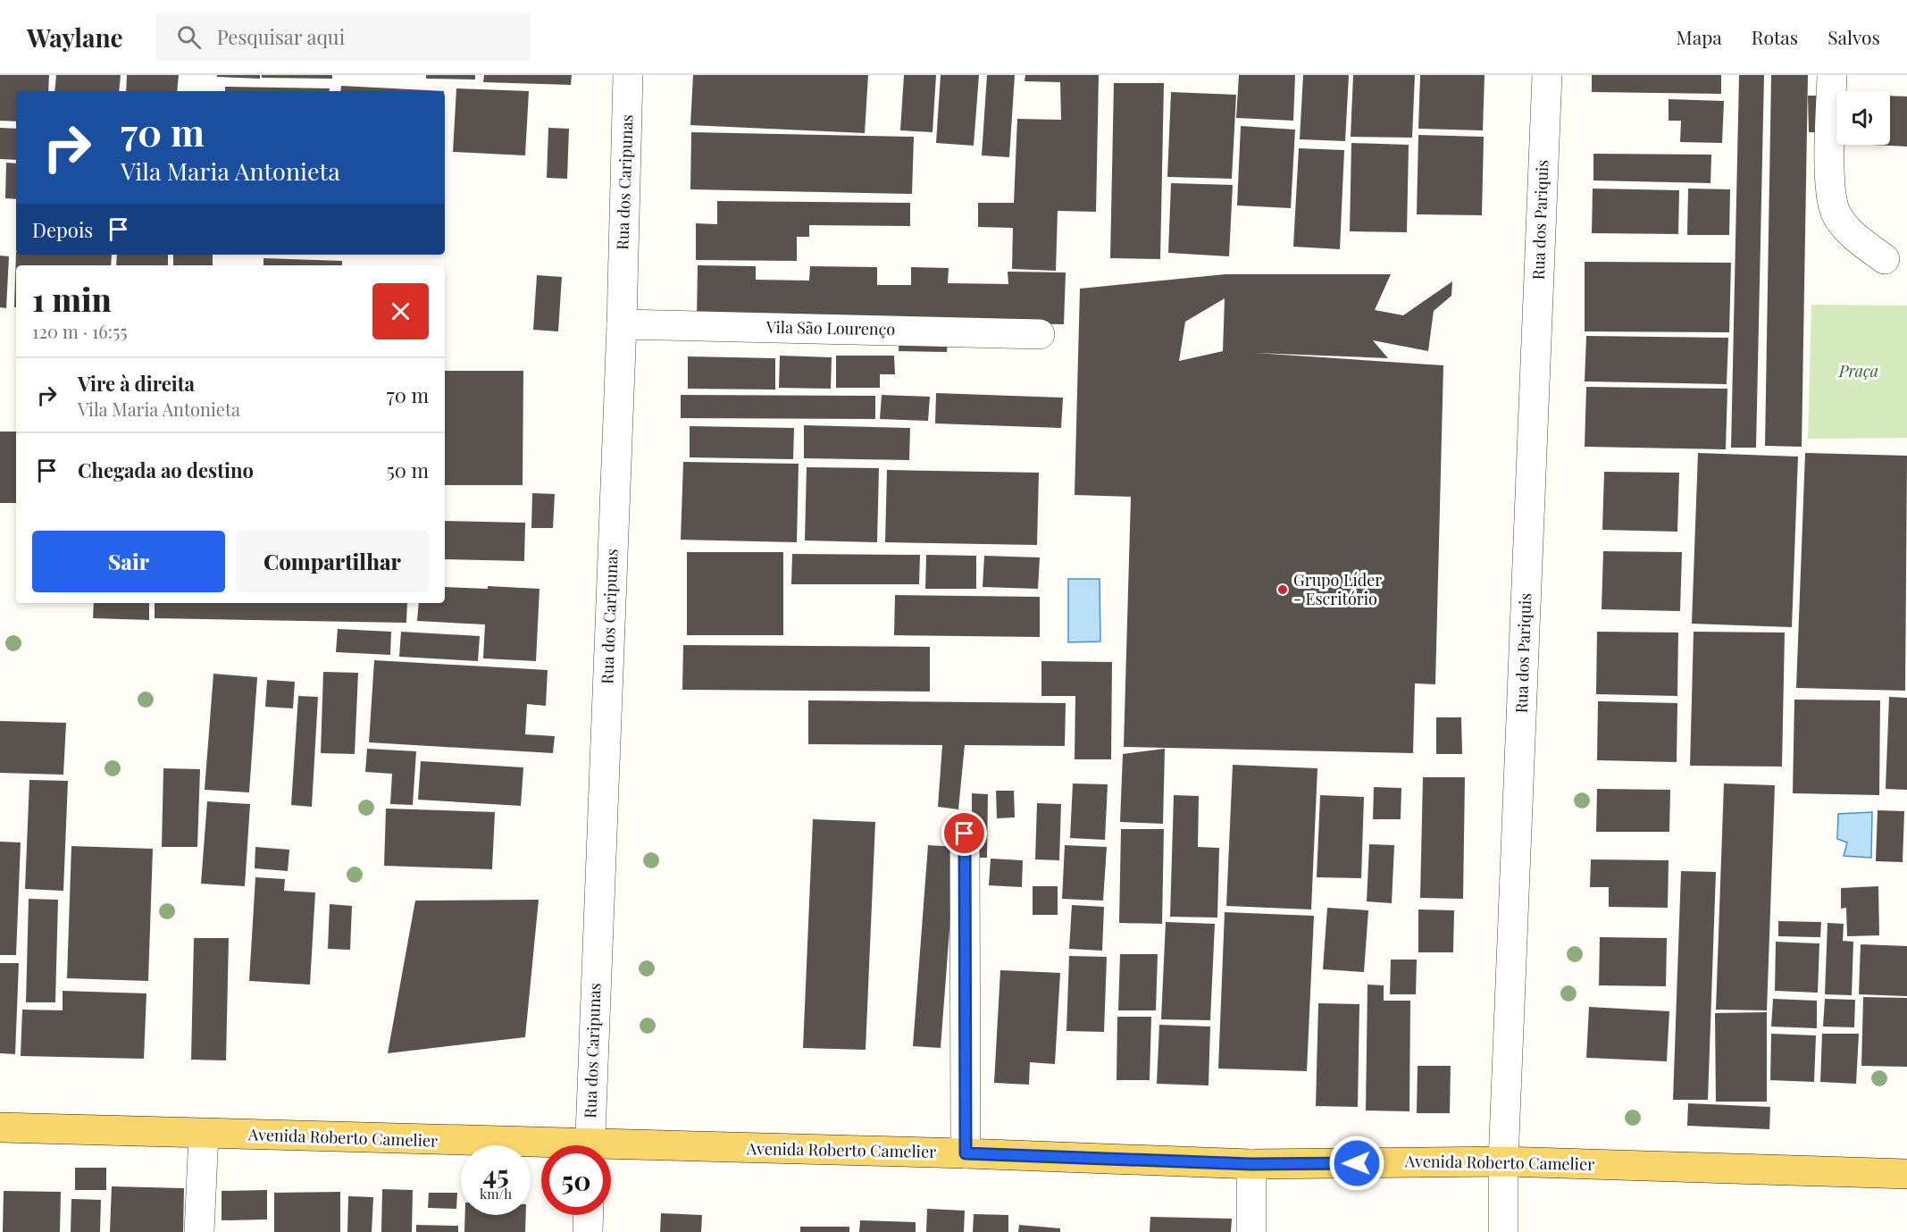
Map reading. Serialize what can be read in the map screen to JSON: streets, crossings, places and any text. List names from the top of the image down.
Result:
{
  "streets": {
    "main road": ["Avenida Roberto Camelier"],
    "street": ["Rua dos Caripunas", "Rua dos Pariquis", "Vila São Lourenço"]
  },
  "crossings": [
    ["Rua dos Caripunas", "Vila São Lourenço"],
    ["Rua dos Pariquis", "Avenida Roberto Camelier"]
  ],
  "parks": ["Praça"],
  "places": ["Grupo Líder - Escritório"],
  "page": {
    "header": "Waylane",
    "search": "Pesquisar aqui",
    "nav": ["Mapa", "Rotas", "Salvos"],
    "turn": ["70 m", "Vila Maria Antonieta"],
    "then": "Depois",
    "heading": ["1 min", "120 m · 16:55"],
    "list": [
      {
        "name": "Vire à direita",
        "note": "Vila Maria Antonieta",
        "value": "70 m"
      },
      {
        "name": "Chegada ao destino",
        "value": "50 m"
      }
    ],
    "buttons": ["Sair", "Compartilhar"],
    "speed": "45 km/h",
    "limit": "50"
  }
}
